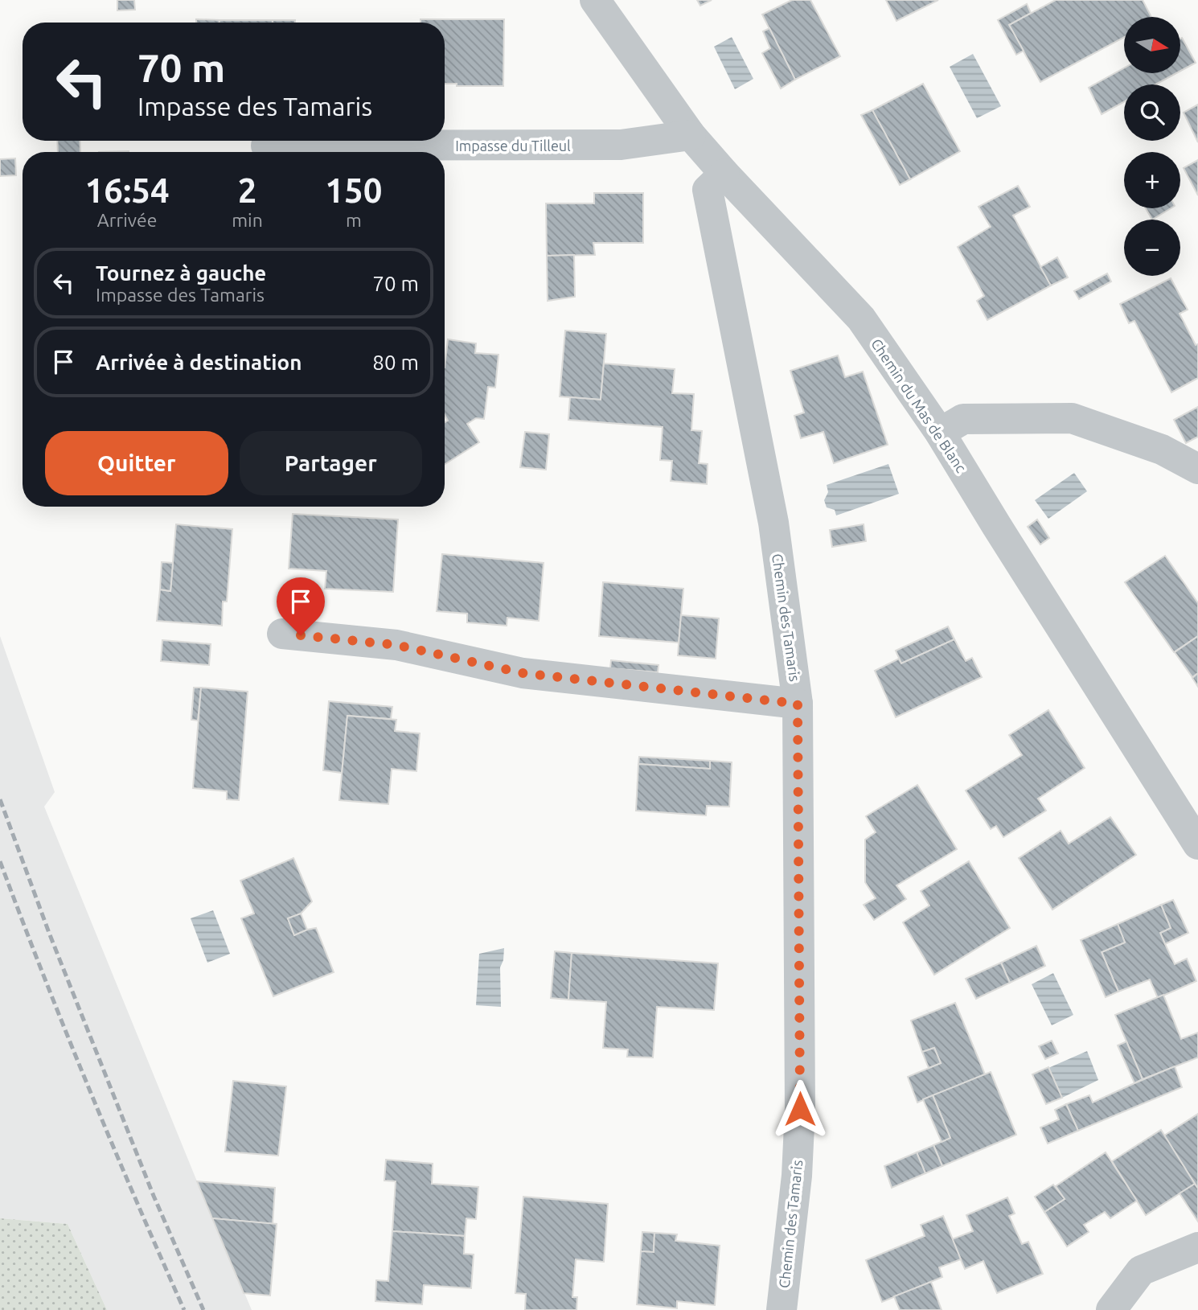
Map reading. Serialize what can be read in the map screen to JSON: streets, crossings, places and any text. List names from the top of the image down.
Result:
{
  "streets": {
    "street": ["Impasse du Tilleul", "Chemin du Mas de Blanc", "Chemin des Tamaris"]
  },
  "crossings": [
    ["Impasse du Tilleul", "Chemin du Mas de Blanc"],
    ["Chemin du Mas de Blanc", "Chemin des Tamaris"]
  ],
  "north": "right",
  "page": {
    "map_buttons": ["+", "−"],
    "turn": ["70 m", "Impasse des Tamaris"],
    "eta": [
      "16:54",
      "Arrivée",
      "2",
      "min",
      "150",
      "m"
    ],
    "list": [
      {
        "name": "Tournez à gauche",
        "note": "Impasse des Tamaris",
        "value": "70 m"
      },
      {
        "name": "Arrivée à destination",
        "value": "80 m"
      }
    ],
    "buttons": ["Quitter", "Partager"]
  }
}
